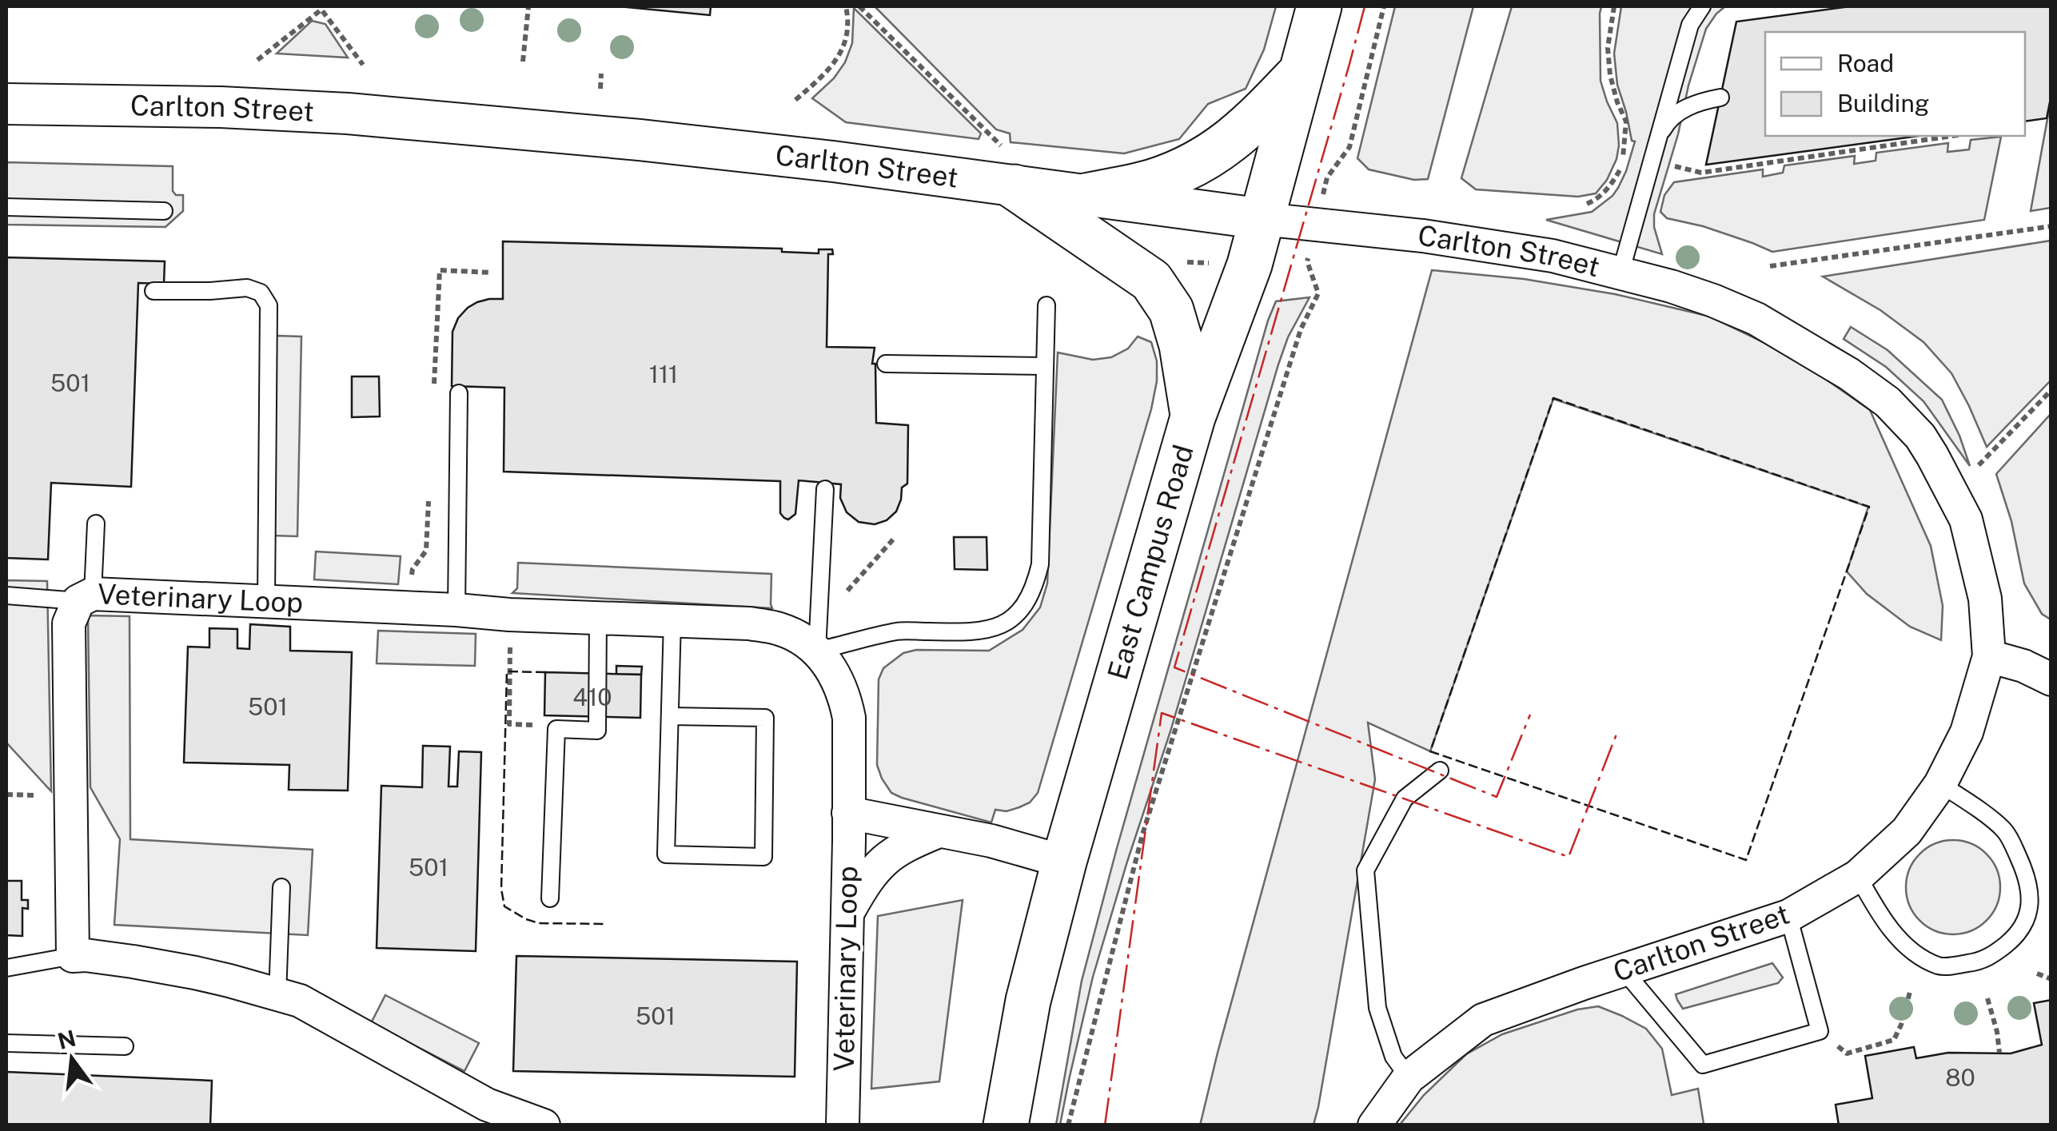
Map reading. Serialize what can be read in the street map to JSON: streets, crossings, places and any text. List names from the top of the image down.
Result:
{
  "streets": {
    "main road": ["East Campus Road"],
    "street": ["Carlton Street", "Veterinary Loop"]
  },
  "crossings": [
    ["Carlton Street", "East Campus Road"]
  ],
  "house_numbers": [
    "111",
    "501",
    "410",
    "501",
    "501",
    "501",
    "80"
  ],
  "legend": ["Road", "Building"],
  "north": "top"
}
